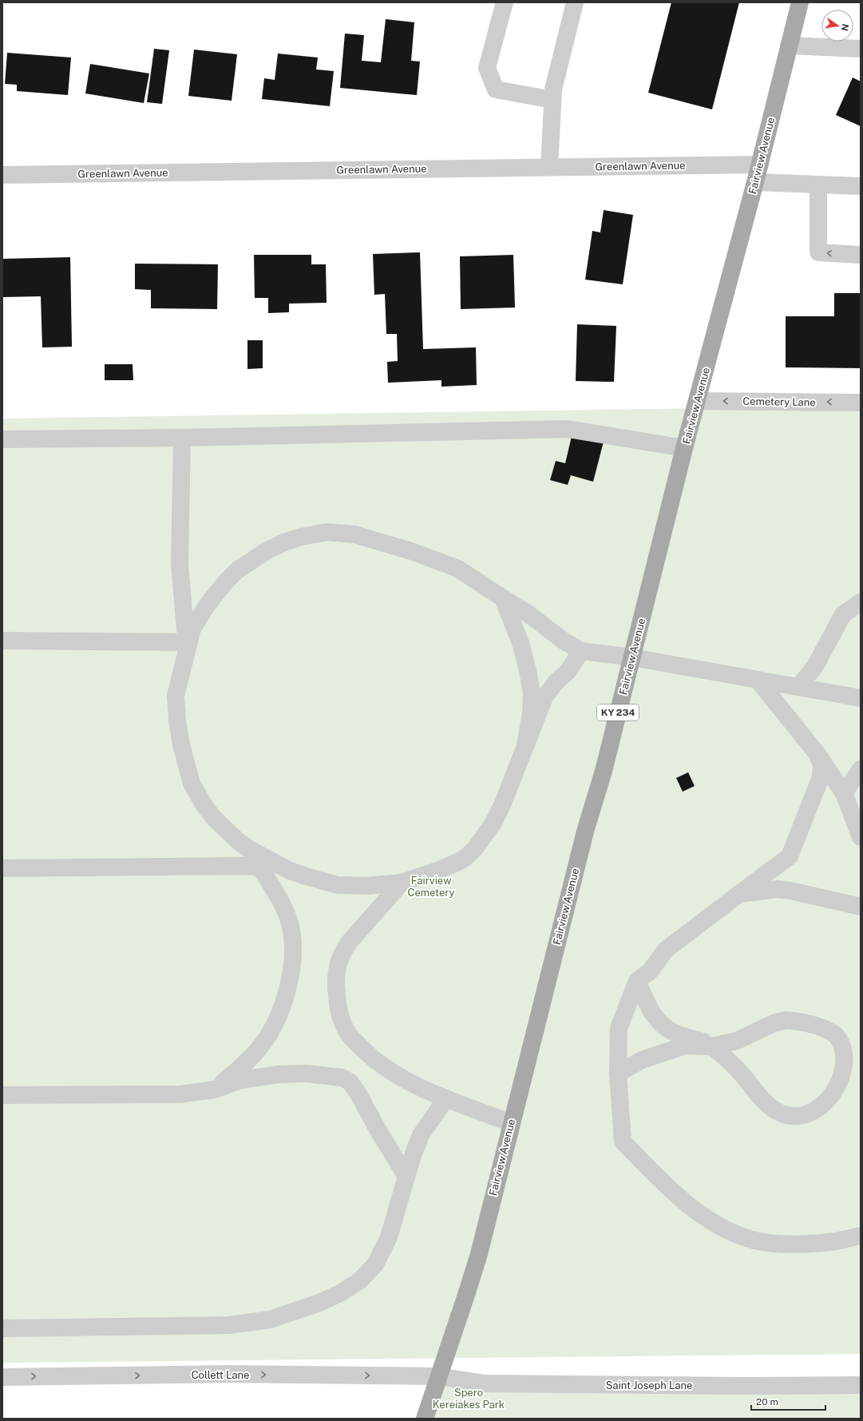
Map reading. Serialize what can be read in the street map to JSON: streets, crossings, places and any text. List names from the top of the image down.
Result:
{
  "streets": {
    "main road": ["Fairview Avenue", "KY 234"],
    "street": [
      "Greenlawn Avenue",
      "Cemetery Lane",
      "Collett Lane",
      "Saint Joseph Lane"
    ]
  },
  "crossings": [
    ["Fairview Avenue", "Greenlawn Avenue"],
    ["Fairview Avenue", "Cemetery Lane"],
    ["Fairview Avenue", "Collett Lane"],
    ["Fairview Avenue", "Saint Joseph Lane"],
    ["Collett Lane", "Saint Joseph Lane"]
  ],
  "one_way": ["Cemetery Lane", "Collett Lane"],
  "parks": ["Fairview Cemetery", "Spero Kereiakes Park"],
  "scale_bar": "20 m",
  "north": "right"
}
